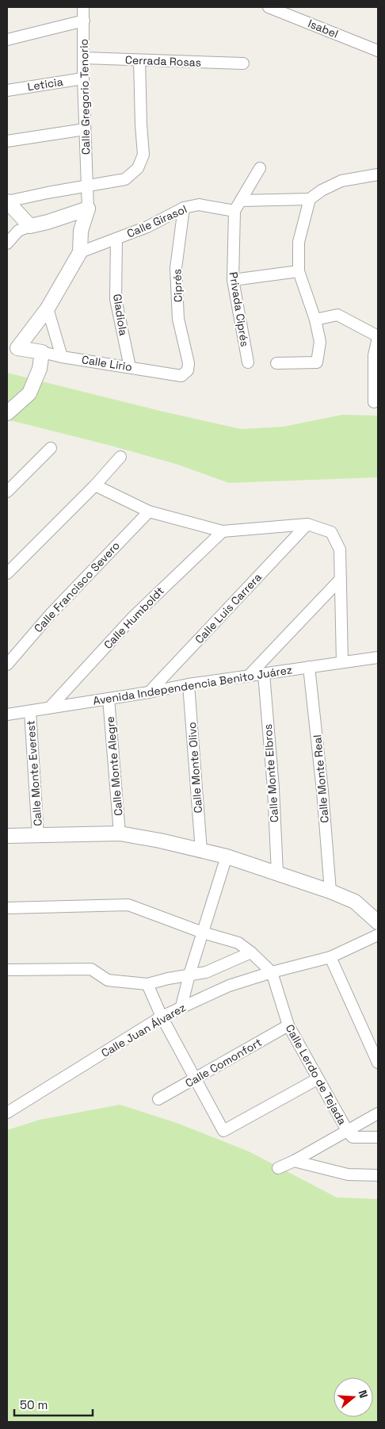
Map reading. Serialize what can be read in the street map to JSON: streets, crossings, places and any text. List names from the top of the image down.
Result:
{
  "streets": {
    "street": [
      "Isabel",
      "Cerrada Rosas",
      "Leticia",
      "Calle Gregorio Tenorio",
      "Calle Girasol",
      "Ciprés",
      "Privada Ciprés",
      "Gladiola",
      "Calle Lirio",
      "Calle Francisco Severo",
      "Calle Luis Carrera",
      "Calle Humboldt",
      "Avenida Independencia Benito Juárez",
      "Calle Monte Alegre",
      "Calle Monte Olivo",
      "Calle Monte Everest",
      "Calle Monte Elbros",
      "Calle Monte Real",
      "Calle Juan Álvarez",
      "Calle Comonfort",
      "Calle Lerdo de Tejada"
    ]
  },
  "crossings": [
    ["Cerrada Rosas", "Calle Gregorio Tenorio"],
    ["Leticia", "Calle Gregorio Tenorio"],
    ["Calle Girasol", "Ciprés"],
    ["Calle Girasol", "Privada Ciprés"],
    ["Calle Girasol", "Gladiola"],
    ["Ciprés", "Calle Lirio"],
    ["Gladiola", "Calle Lirio"],
    ["Calle Luis Carrera", "Avenida Independencia Benito Juárez"],
    ["Calle Humboldt", "Avenida Independencia Benito Juárez"],
    ["Avenida Independencia Benito Juárez", "Calle Monte Alegre"],
    ["Avenida Independencia Benito Juárez", "Calle Monte Olivo"],
    ["Avenida Independencia Benito Juárez", "Calle Monte Everest"],
    ["Avenida Independencia Benito Juárez", "Calle Monte Elbros"],
    ["Avenida Independencia Benito Juárez", "Calle Monte Real"],
    ["Calle Juan Álvarez", "Calle Lerdo de Tejada"],
    ["Calle Comonfort", "Calle Lerdo de Tejada"]
  ],
  "scale_bar": "50 m",
  "north": "right"
}
